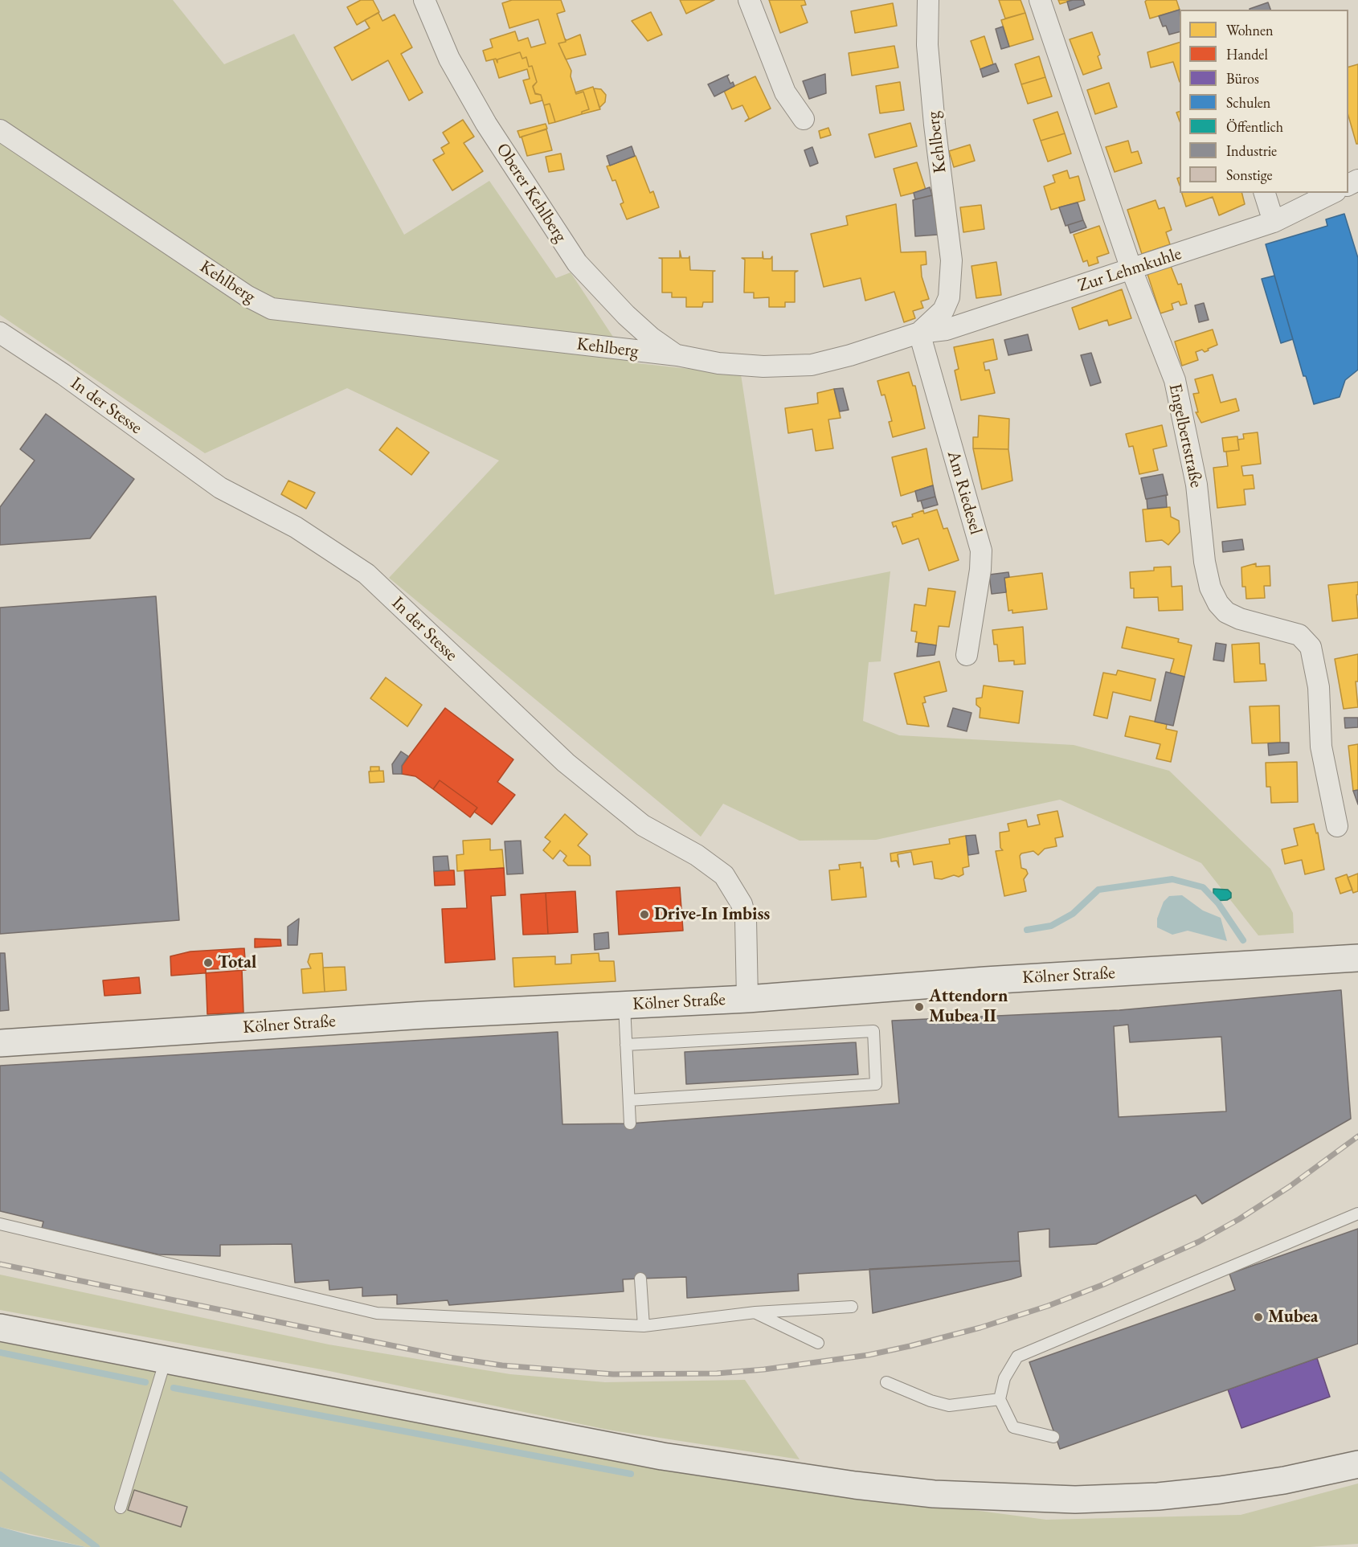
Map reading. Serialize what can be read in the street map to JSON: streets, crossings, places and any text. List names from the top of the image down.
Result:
{
  "streets": {
    "main road": ["Kölner Straße"],
    "street": [
      "Kehlberg",
      "Oberer Kehlberg",
      "Zur Lehmkuhle",
      "In der Stesse",
      "Engelbertstraße",
      "Am Riedesel"
    ]
  },
  "crossings": [
    ["Kehlberg", "Oberer Kehlberg"],
    ["Kehlberg", "Zur Lehmkuhle"],
    ["Kehlberg", "Am Riedesel"],
    ["Zur Lehmkuhle", "Engelbertstraße"],
    ["Zur Lehmkuhle", "Am Riedesel"],
    ["In der Stesse", "Kölner Straße"]
  ],
  "places": [
    "Drive-In Imbiss",
    "Total",
    "Attendorn Mubea II",
    "Mubea"
  ],
  "legend": [
    "Wohnen",
    "Handel",
    "Büros",
    "Schulen",
    "Öffentlich",
    "Industrie",
    "Sonstige"
  ]
}
